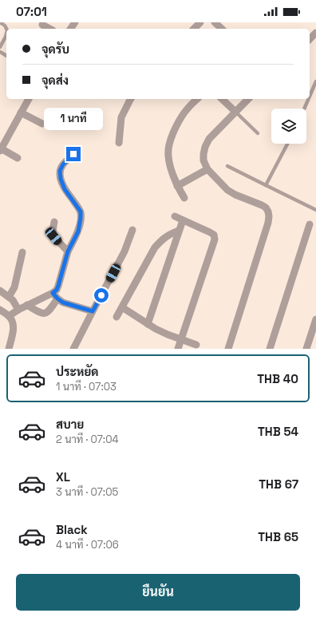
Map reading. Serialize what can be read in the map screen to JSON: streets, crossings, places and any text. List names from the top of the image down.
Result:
{
  "page": {
    "status": "07:01",
    "banner": ["จุดรับ", "จุดส่ง"],
    "bubble": "1 นาที",
    "list": [
      {
        "name": "ประหยัด",
        "note": "1 นาที · 07:03",
        "value": "THB 40"
      },
      {
        "name": "สบาย",
        "note": "2 นาที · 07:04",
        "value": "THB 54"
      },
      {
        "name": "XL",
        "note": "3 นาที · 07:05",
        "value": "THB 67"
      },
      {
        "name": "Black",
        "note": "4 นาที · 07:06",
        "value": "THB 65"
      }
    ],
    "buttons": "ยืนยัน"
  }
}
